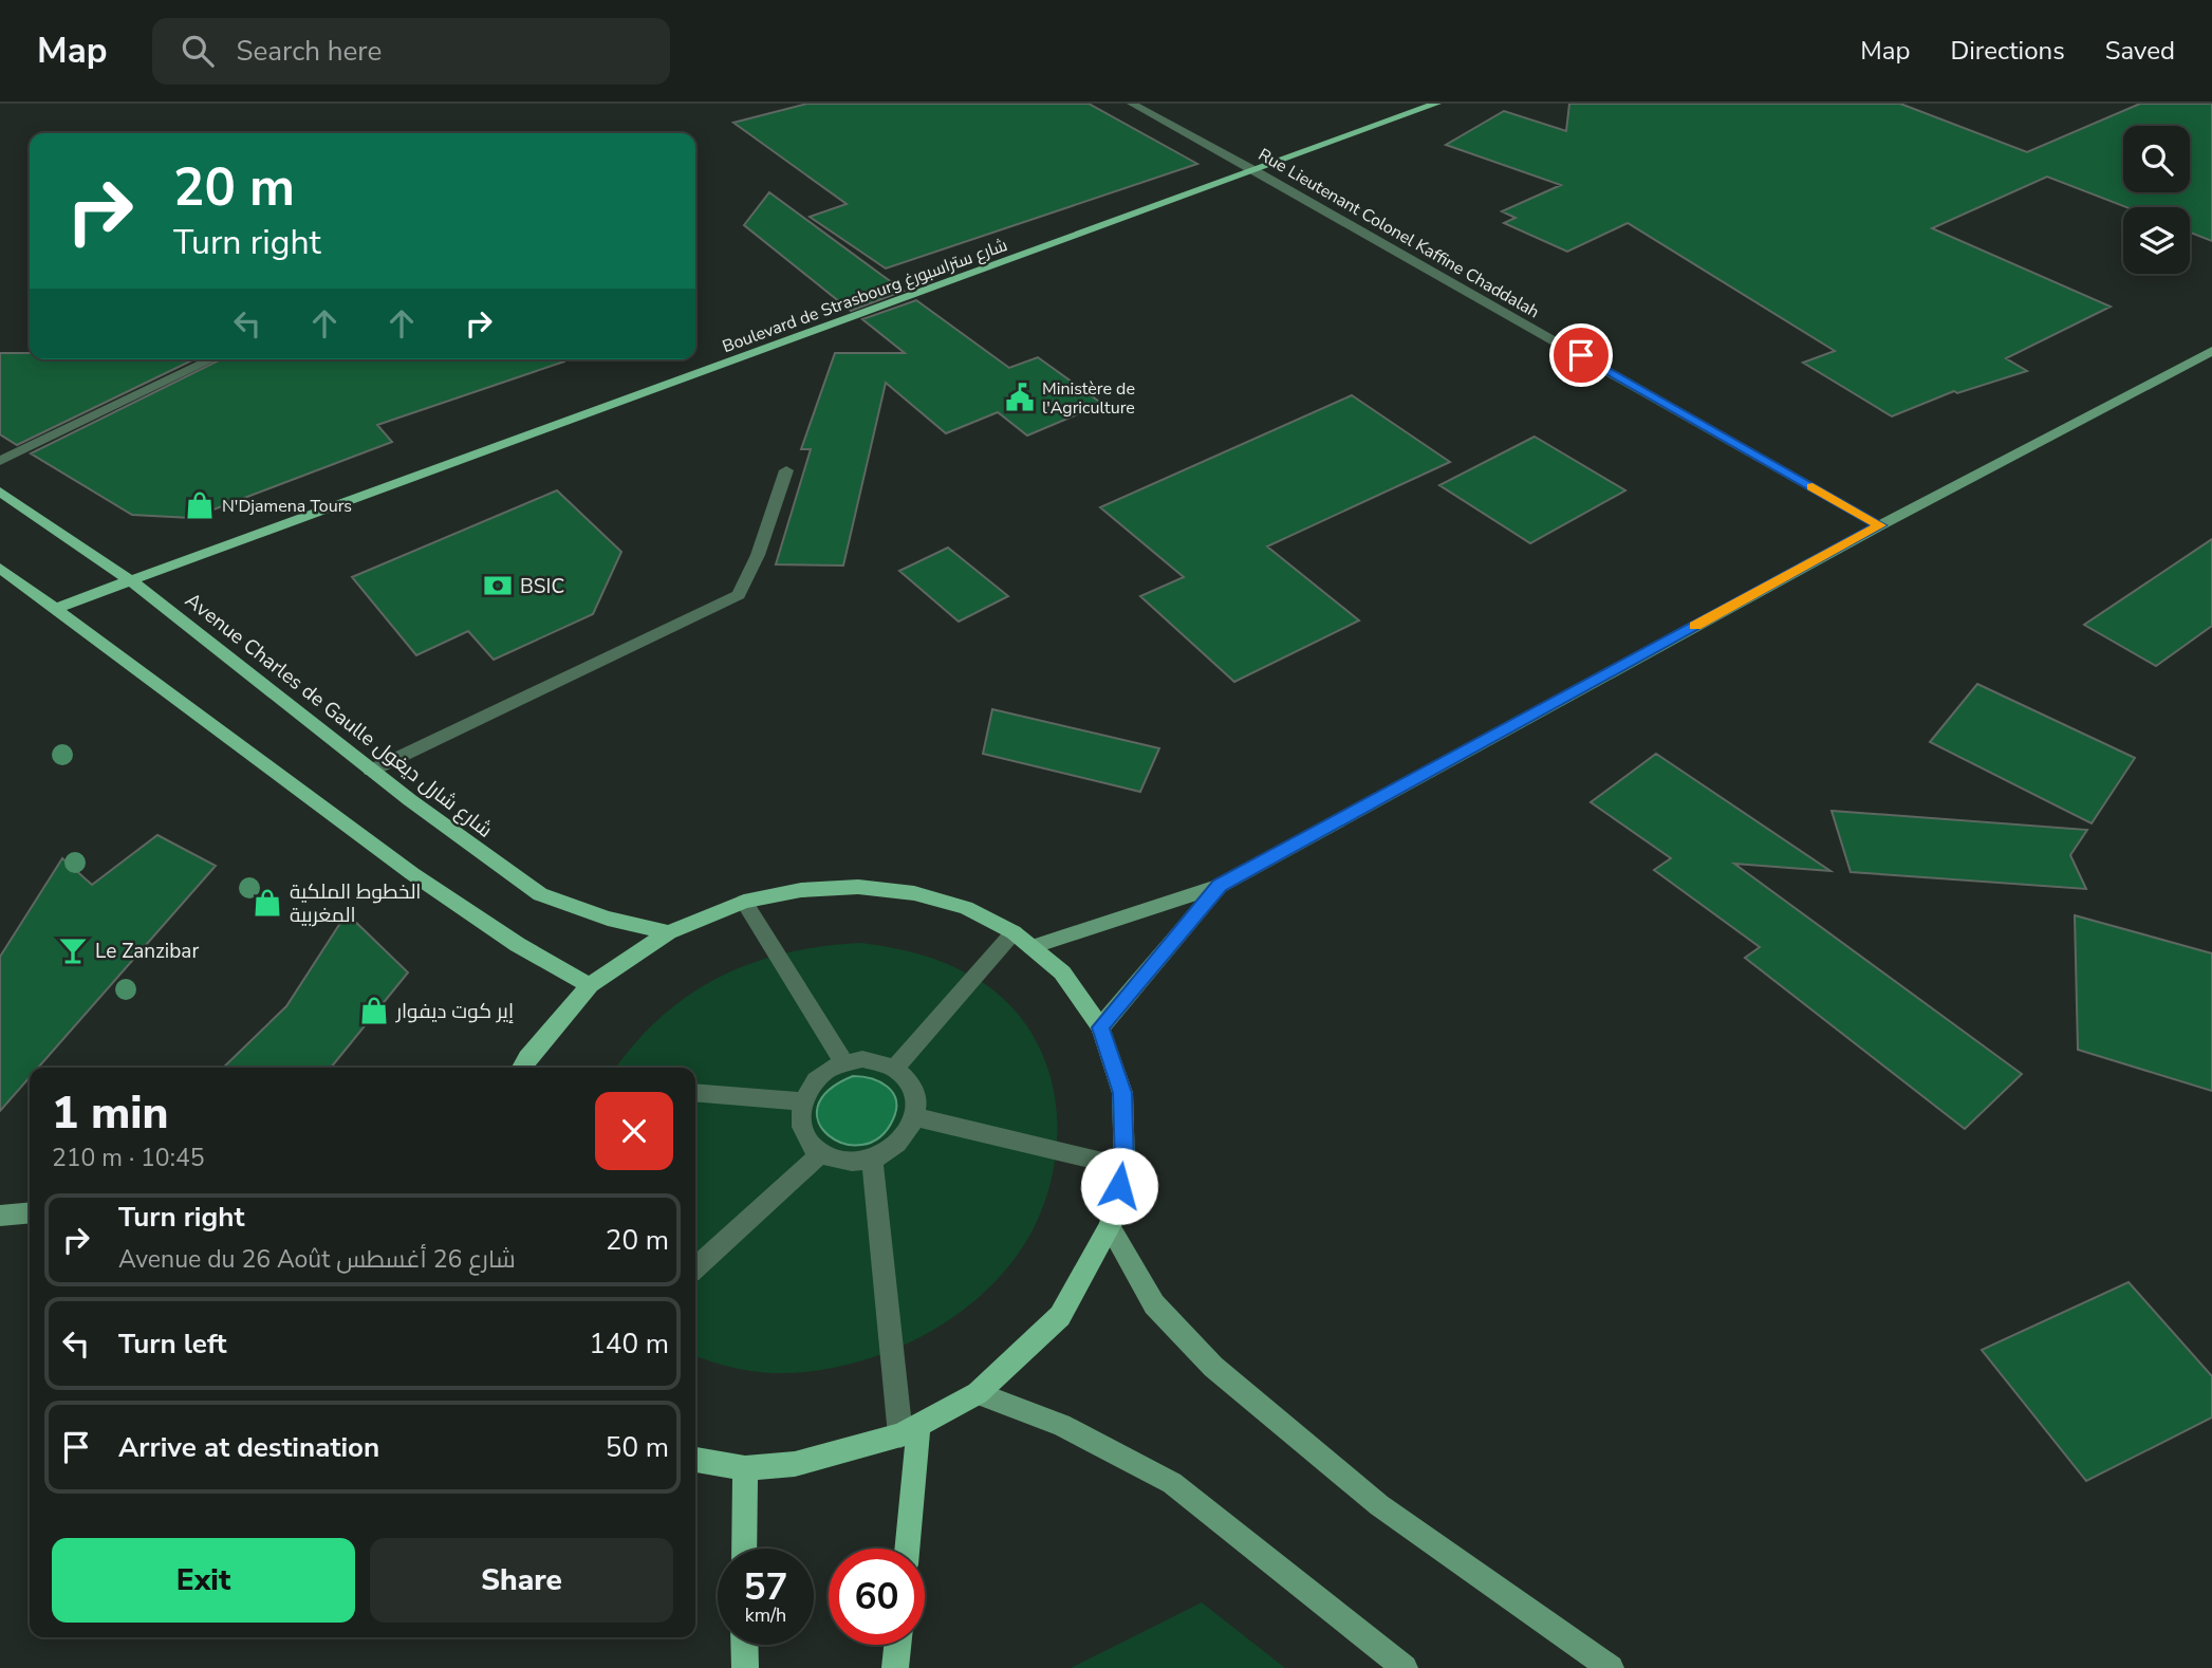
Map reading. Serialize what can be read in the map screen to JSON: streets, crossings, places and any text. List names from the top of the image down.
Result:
{
  "streets": {
    "main road": ["Boulevard de Strasbourg شارع ستراسبورغ", "Avenue Charles de Gaulle شارع شارل ديغول"],
    "street": ["Rue Lieutenant Colonel Kaffine Chaddalah"]
  },
  "crossings": [
    ["Rue Lieutenant Colonel Kaffine Chaddalah", "Boulevard de Strasbourg شارع ستراسبورغ"],
    ["Boulevard de Strasbourg شارع ستراسبورغ", "Avenue Charles de Gaulle شارع شارل ديغول"]
  ],
  "places": {
    "public building": ["Ministère de l'Agriculture"],
    "shop": ["N'Djamena Tours", "الخطوط الملكية المغربية", "إير كوت ديفوار"],
    "bank": ["BSIC"],
    "bar": ["Le Zanzibar"]
  },
  "page": {
    "header": "Map",
    "search": "Search here",
    "nav": ["Map", "Directions", "Saved"],
    "turn": ["20 m", "Turn right"],
    "heading": ["1 min", "210 m · 10:45"],
    "list": [
      {
        "name": "Turn right",
        "note": "Avenue du 26 Août شارع 26 أغسطس",
        "value": "20 m"
      },
      {
        "name": "Turn left",
        "value": "140 m"
      },
      {
        "name": "Arrive at destination",
        "value": "50 m"
      }
    ],
    "buttons": ["Exit", "Share"],
    "speed": "57 km/h",
    "limit": "60"
  }
}
